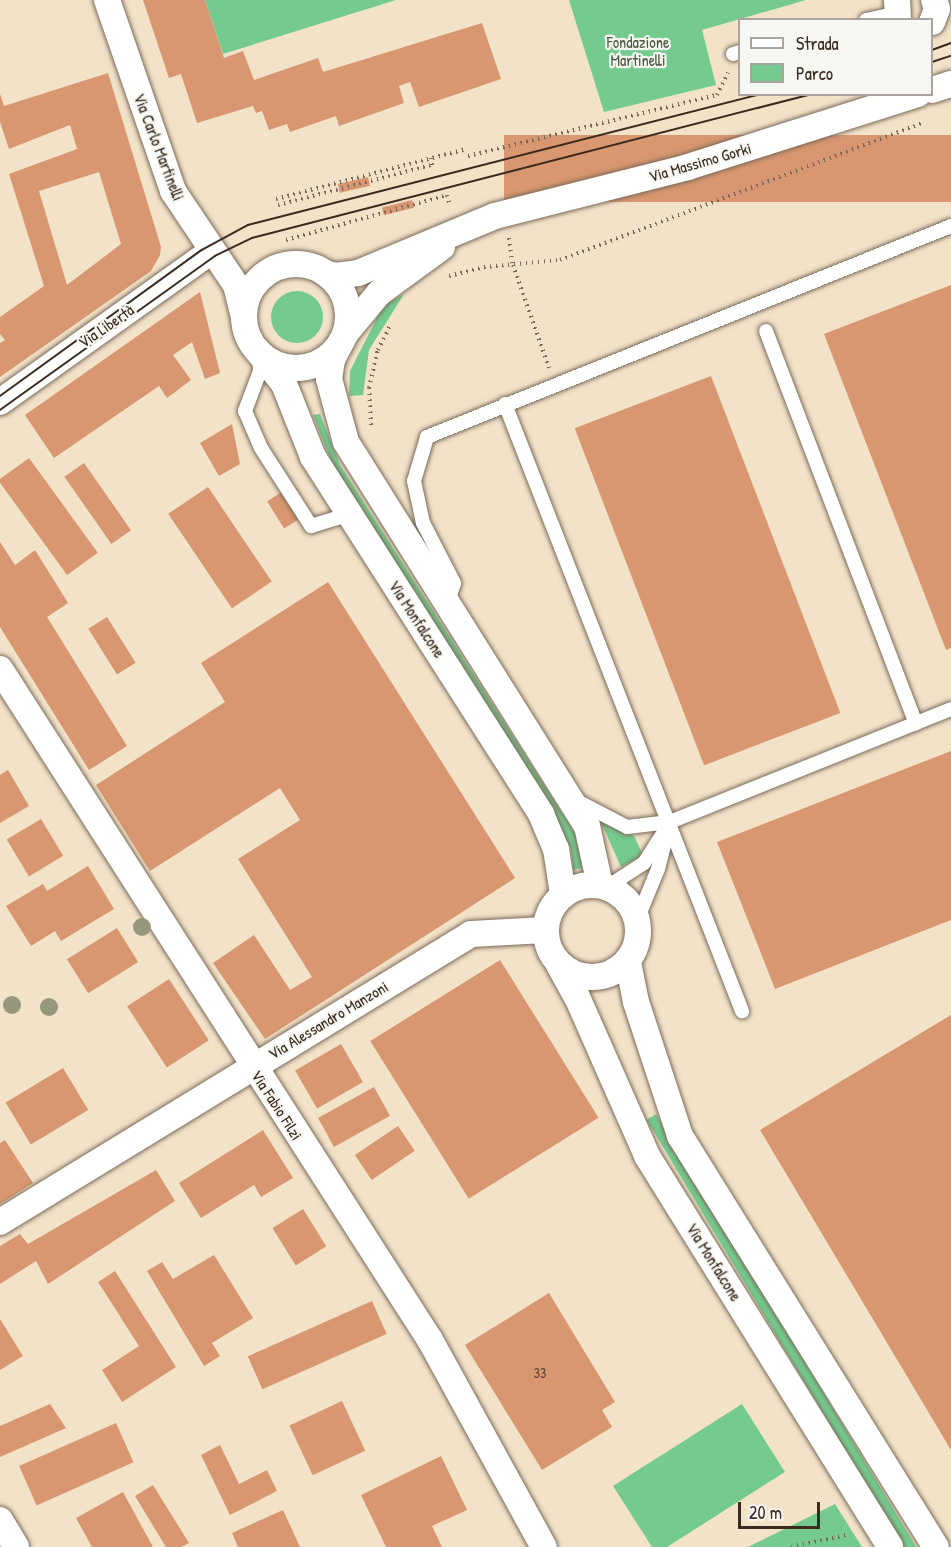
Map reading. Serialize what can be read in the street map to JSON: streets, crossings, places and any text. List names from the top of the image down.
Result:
{
  "streets": {
    "street": [
      "Via Carlo Martinelli",
      "Via Massimo Gorki",
      "Via Libertà",
      "Via Monfalcone",
      "Via Alessandro Manzoni",
      "Via Fabio Filzi"
    ]
  },
  "crossings": [
    ["Via Carlo Martinelli", "Via Massimo Gorki"],
    ["Via Carlo Martinelli", "Via Libertà"],
    ["Via Carlo Martinelli", "Via Monfalcone"],
    ["Via Massimo Gorki", "Via Monfalcone"],
    ["Via Monfalcone", "Via Alessandro Manzoni"],
    ["Via Alessandro Manzoni", "Via Fabio Filzi"]
  ],
  "parks": ["Fondazione Martinelli"],
  "house_numbers": ["33"],
  "legend": ["Strada", "Parco"],
  "scale_bar": "20 m"
}
